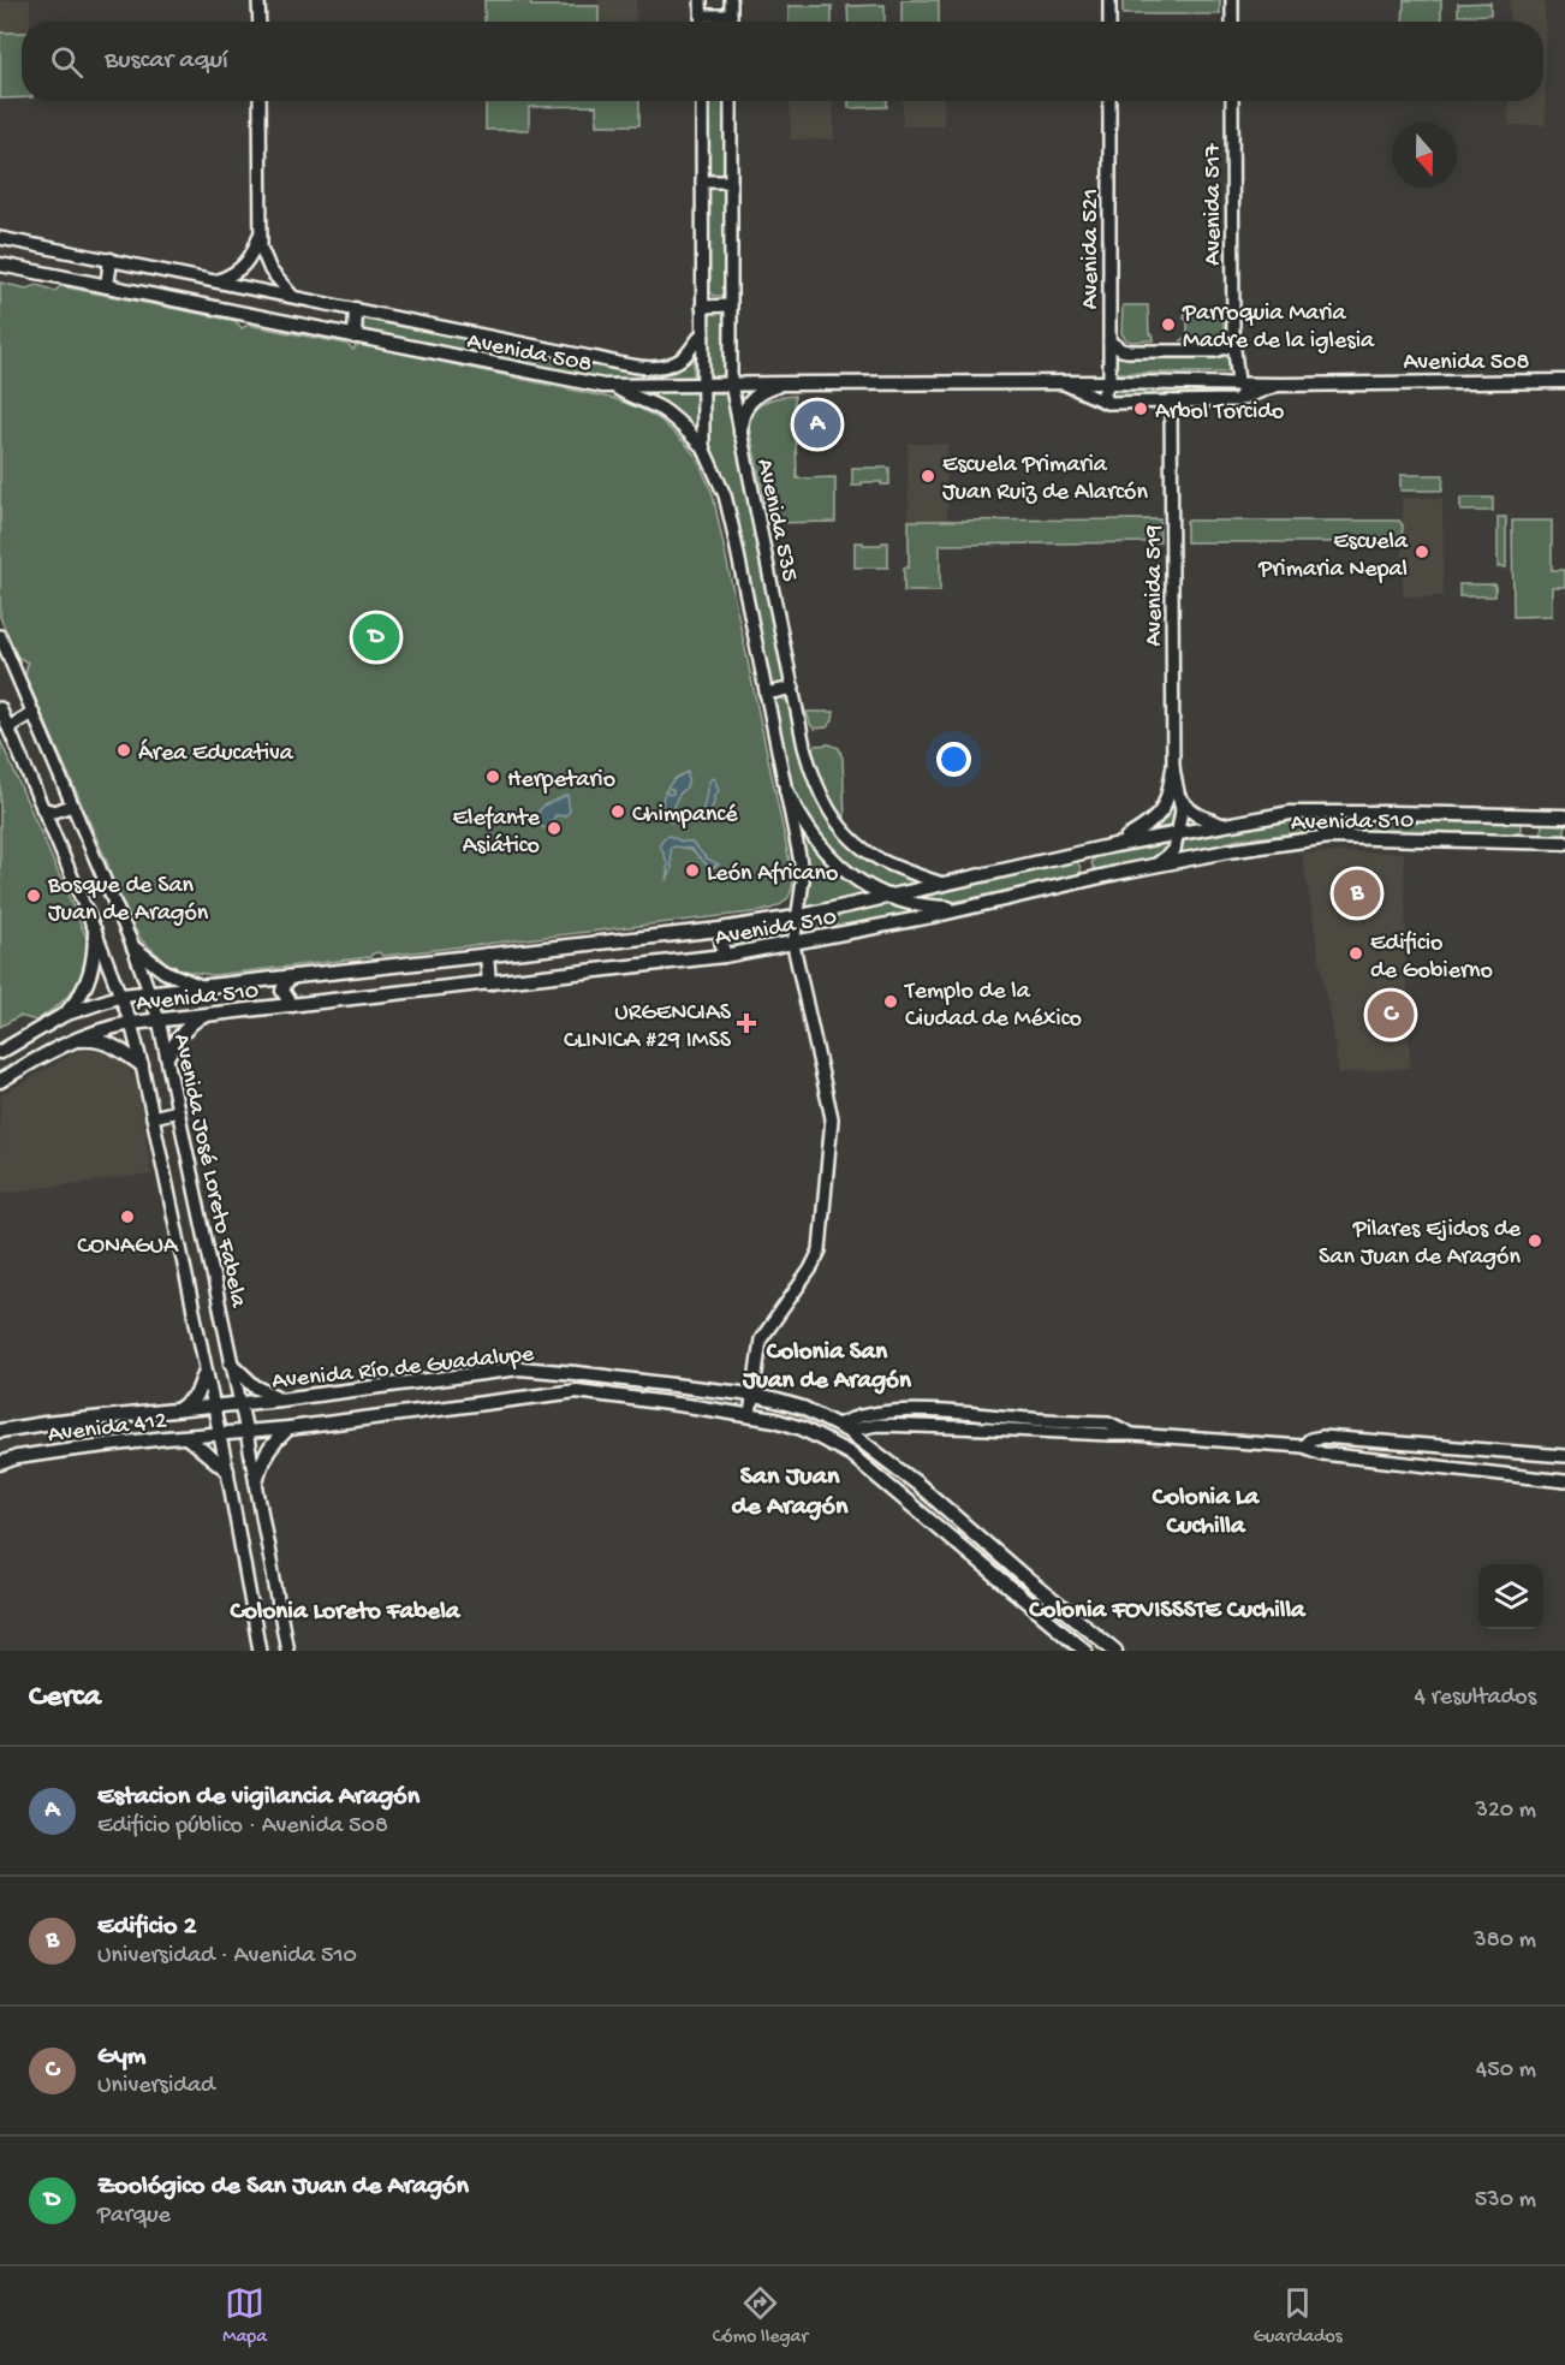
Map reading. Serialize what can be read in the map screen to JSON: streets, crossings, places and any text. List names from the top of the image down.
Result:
{
  "streets": {
    "main road": [
      "Avenida 508",
      "Avenida 510",
      "Avenida Río de Guadalupe",
      "Avenida 412"
    ],
    "street": [
      "Avenida 517",
      "Avenida 521",
      "Avenida 535",
      "Avenida 519",
      "Avenida José Loreto Fabela"
    ]
  },
  "crossings": [
    ["Avenida 517", "Avenida 508"],
    ["Avenida 521", "Avenida 508"],
    ["Avenida 508", "Avenida 535"],
    ["Avenida 508", "Avenida 519"],
    ["Avenida 535", "Avenida 510"],
    ["Avenida 535", "Avenida Río de Guadalupe"],
    ["Avenida 519", "Avenida 510"],
    ["Avenida 510", "Avenida José Loreto Fabela"],
    ["Avenida José Loreto Fabela", "Avenida Río de Guadalupe"],
    ["Avenida José Loreto Fabela", "Avenida 412"],
    ["Avenida Río de Guadalupe", "Avenida 412"]
  ],
  "districts": [
    "Colonia San Juan de Aragón",
    "San Juan de Aragón",
    "Colonia La Cuchilla",
    "Colonia FOVISSSTE Cuchilla",
    "Colonia Loreto Fabela"
  ],
  "places": {
    "other": [
      "Parroquia Maria Madre de la iglesia",
      "Arbol Torcido",
      "Escuela Primaria Juan Ruiz de Alarcón",
      "Escuela Primaria Nepal",
      "Área Educativa",
      "Herpetario",
      "Chimpancé",
      "Elefante Asiático",
      "León Africano",
      "Bosque de San Juan de Aragón",
      "Edificio de Gobierno",
      "Templo de la Ciudad de México",
      "CONAGUA",
      "Pilares Ejidos de San Juan de Aragón"
    ],
    "health": ["URGENCIAS CLINICA #29 IMSS"]
  },
  "north": "bottom",
  "page": {
    "search": "Buscar aquí",
    "pins": [
      "A",
      "D",
      "B",
      "C"
    ],
    "heading": ["Cerca", "4 resultados"],
    "list": [
      {
        "mark": "A",
        "name": "Estacion de vigilancia Aragón",
        "note": "Edificio público · Avenida 508",
        "value": "320 m"
      },
      {
        "mark": "B",
        "name": "Edificio 2",
        "note": "Universidad · Avenida 510",
        "value": "380 m"
      },
      {
        "mark": "C",
        "name": "Gym",
        "note": "Universidad",
        "value": "450 m"
      },
      {
        "mark": "D",
        "name": "Zoológico de San Juan de Aragón",
        "note": "Parque",
        "value": "530 m"
      }
    ],
    "nav": ["Mapa", "Cómo llegar", "Guardados"]
  }
}
